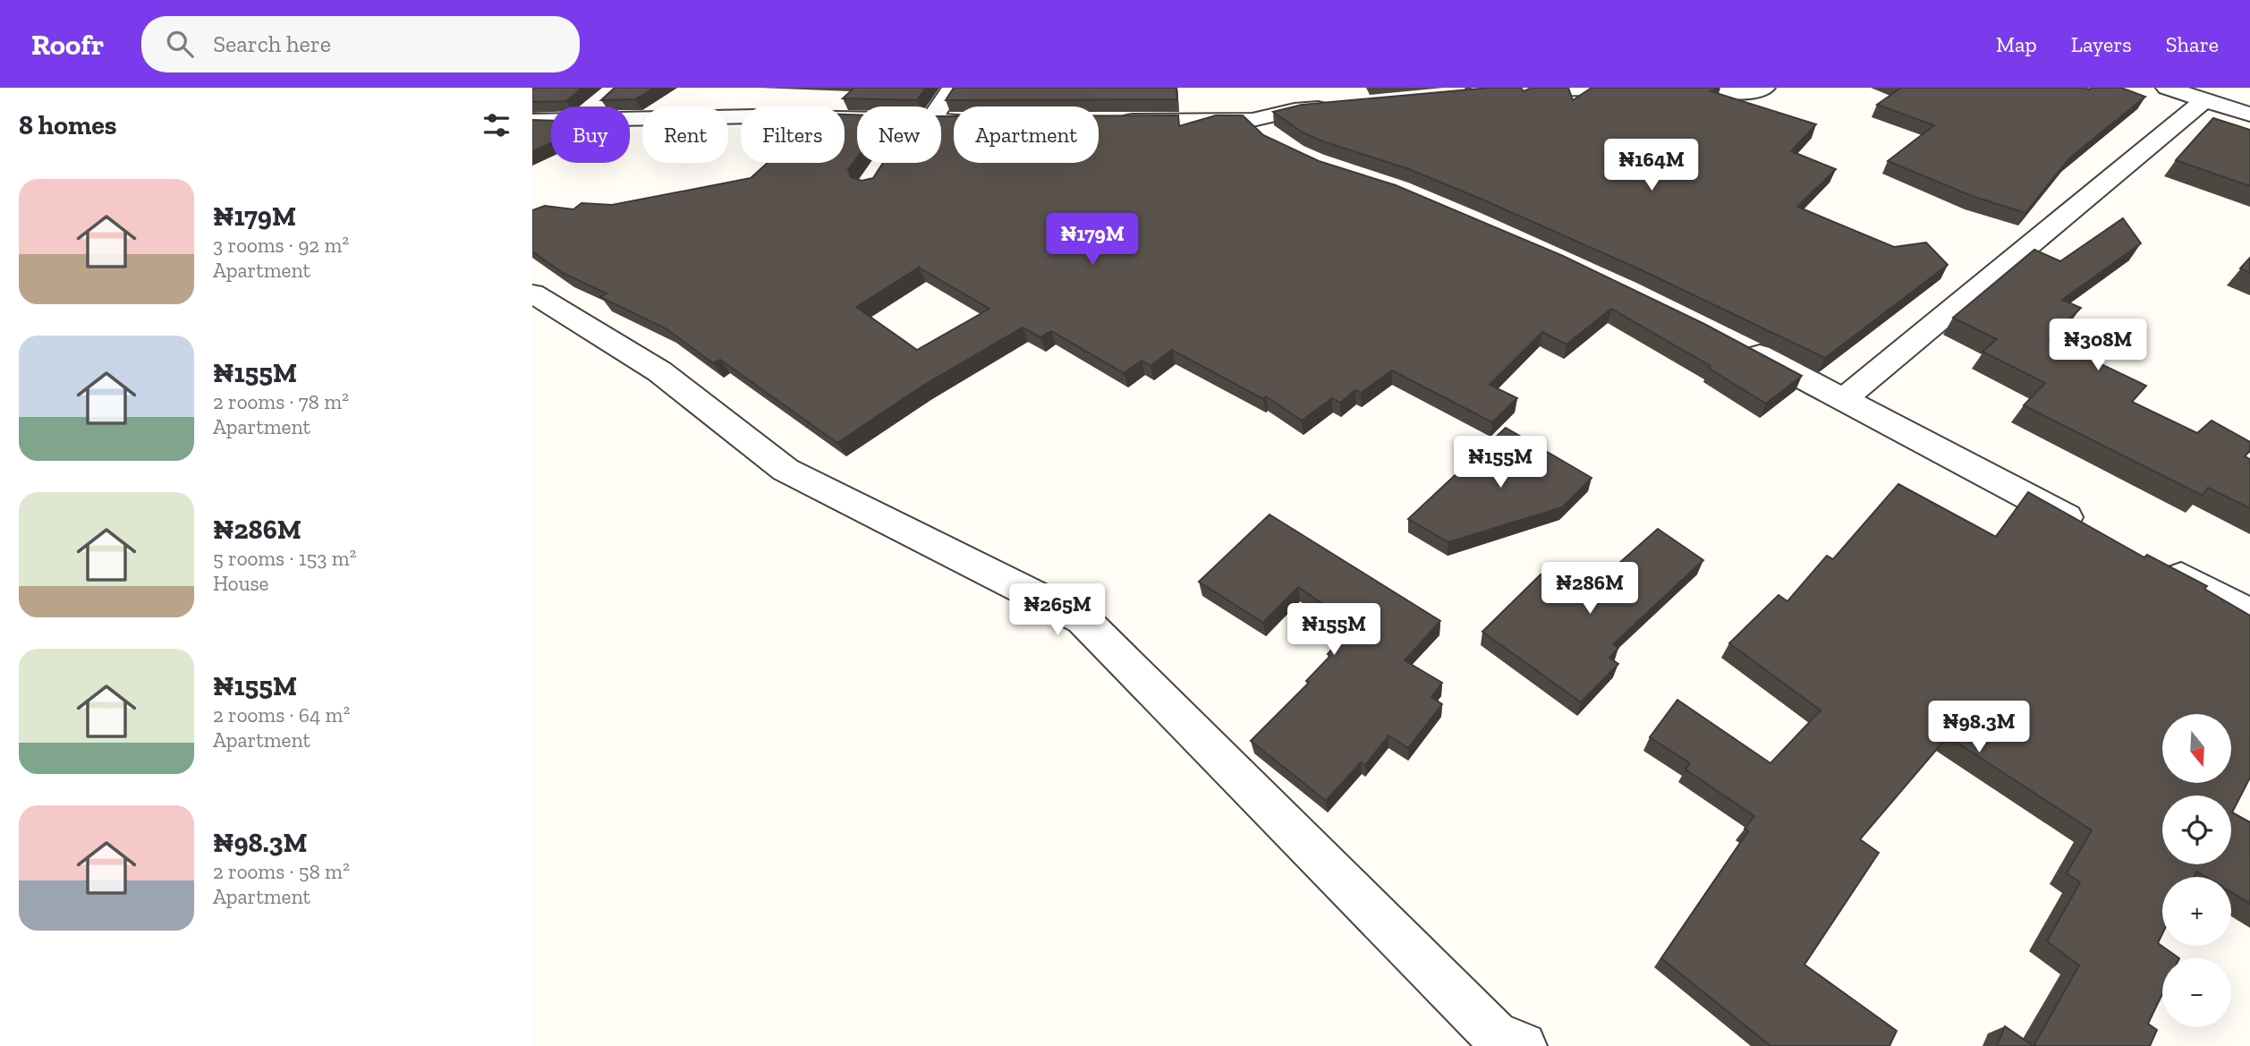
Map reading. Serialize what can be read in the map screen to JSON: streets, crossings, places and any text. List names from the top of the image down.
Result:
{
  "north": "bottom",
  "page": {
    "header": "Roofr",
    "search": "Search here",
    "nav": ["Map", "Layers", "Share"],
    "heading": "8 homes",
    "chip": [
      "Buy",
      "Rent",
      "Filters",
      "New",
      "Apartment"
    ],
    "price": [
      "₦164M",
      "₦179M",
      "₦308M",
      "₦155M",
      "₦286M",
      "₦265M",
      "₦155M",
      "₦98.3M"
    ],
    "list": [
      {
        "name": "₦179M",
        "note": "3 rooms · 92 m² · Apartment"
      },
      {
        "name": "₦155M",
        "note": "2 rooms · 78 m² · Apartment"
      },
      {
        "name": "₦286M",
        "note": "5 rooms · 153 m² · House"
      },
      {
        "name": "₦155M",
        "note": "2 rooms · 64 m² · Apartment"
      },
      {
        "name": "₦98.3M",
        "note": "2 rooms · 58 m² · Apartment"
      }
    ],
    "map_buttons": ["+", "−"]
  }
}
